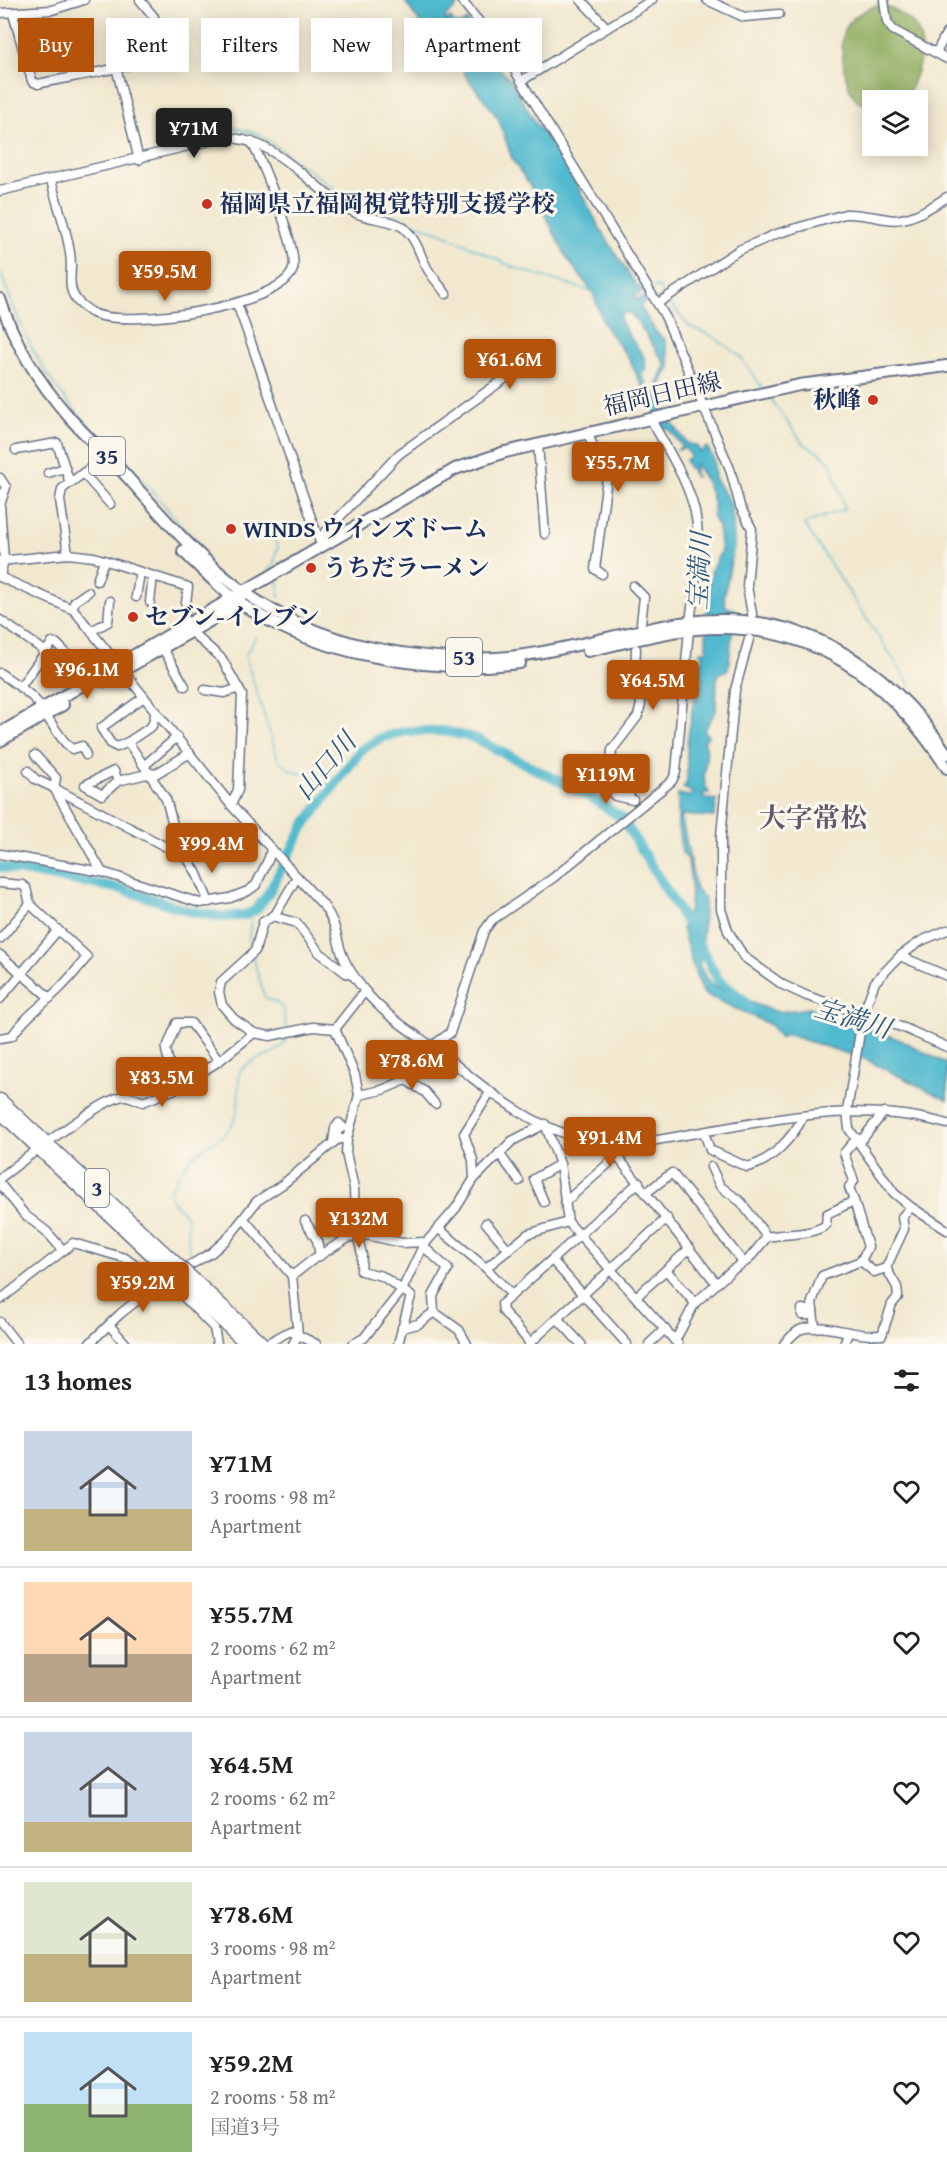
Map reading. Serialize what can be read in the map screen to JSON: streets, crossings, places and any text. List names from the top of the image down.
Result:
{
  "streets": {
    "highway": ["3"],
    "main road": ["福岡日田線", "35", "53"]
  },
  "crossings": [
    ["福岡日田線", "35"],
    ["福岡日田線", "53"],
    ["35", "53"]
  ],
  "districts": ["大字常松"],
  "water": ["宝満川", "山口川"],
  "places": [
    "福岡県立福岡視覚特別支援学校",
    "秋峰",
    "WINDS ウインズドーム",
    "うちだラーメン",
    "セブン-イレブン"
  ],
  "page": {
    "chip": [
      "Buy",
      "Rent",
      "Filters",
      "New",
      "Apartment"
    ],
    "price": [
      "¥71M",
      "¥59.5M",
      "¥61.6M",
      "¥55.7M",
      "¥96.1M",
      "¥64.5M",
      "¥119M",
      "¥99.4M",
      "¥78.6M",
      "¥83.5M",
      "¥91.4M",
      "¥132M",
      "¥59.2M"
    ],
    "heading": "13 homes",
    "list": [
      {
        "name": "¥71M",
        "note": "3 rooms · 98 m² · Apartment"
      },
      {
        "name": "¥55.7M",
        "note": "2 rooms · 62 m² · Apartment"
      },
      {
        "name": "¥64.5M",
        "note": "2 rooms · 62 m² · Apartment"
      },
      {
        "name": "¥78.6M",
        "note": "3 rooms · 98 m² · Apartment"
      },
      {
        "name": "¥59.2M",
        "note": "2 rooms · 58 m² · 国道3号"
      }
    ]
  }
}
